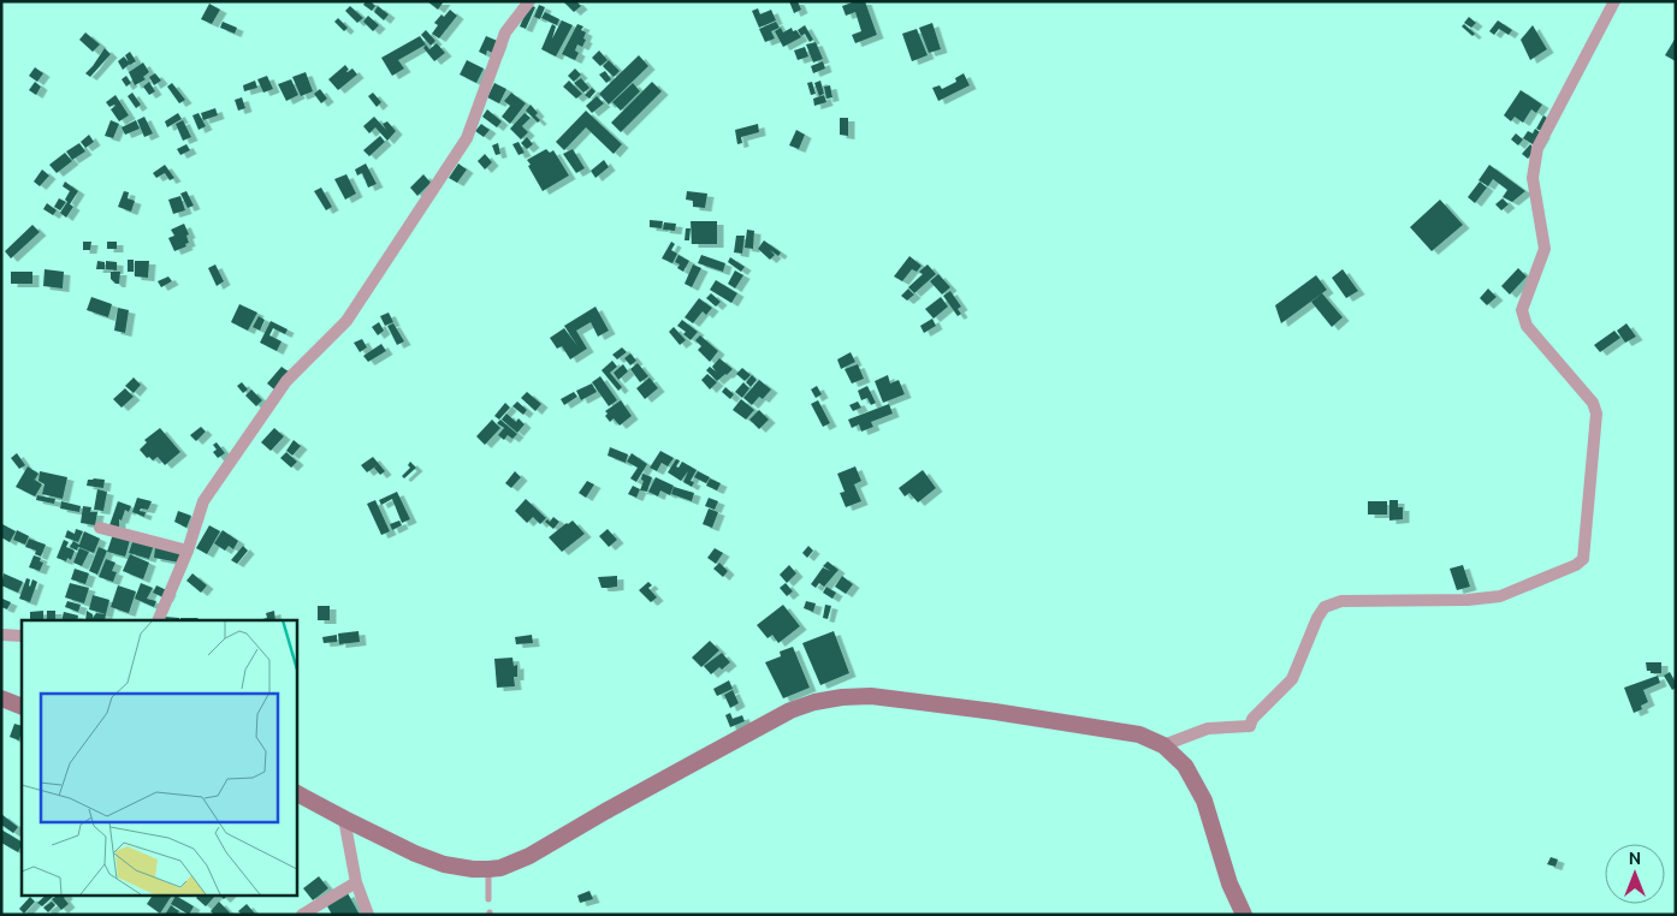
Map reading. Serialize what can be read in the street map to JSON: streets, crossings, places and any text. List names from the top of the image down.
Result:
{
  "north": "top"
}
